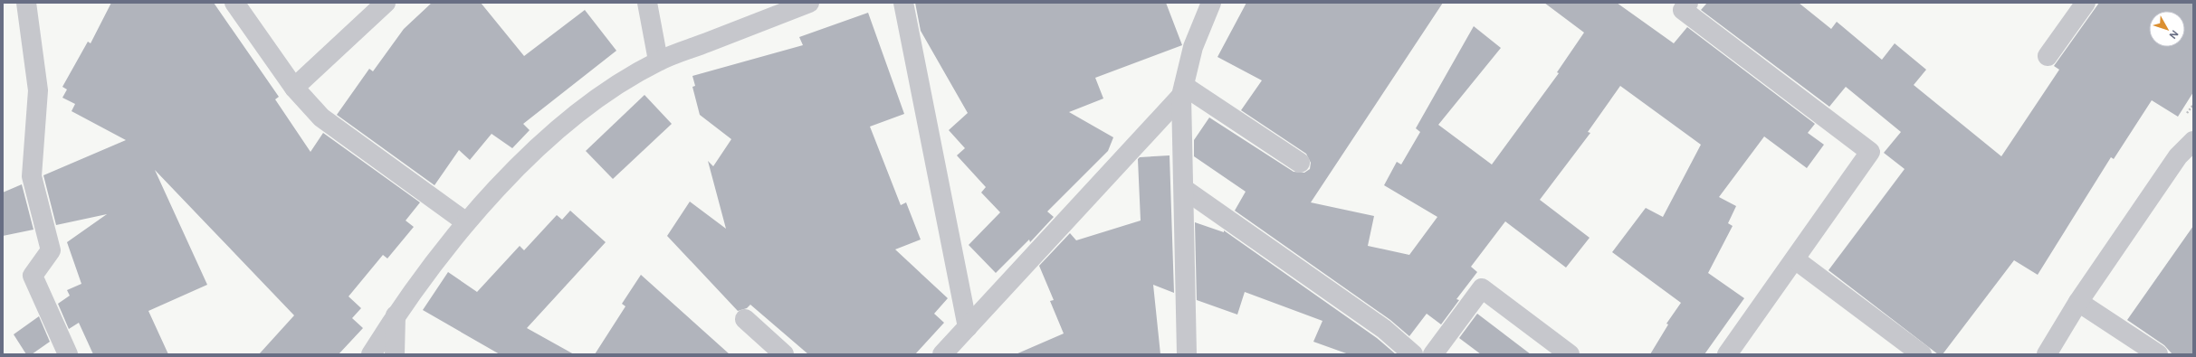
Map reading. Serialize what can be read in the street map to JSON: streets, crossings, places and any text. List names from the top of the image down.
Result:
{
  "north": "bottom right"
}
